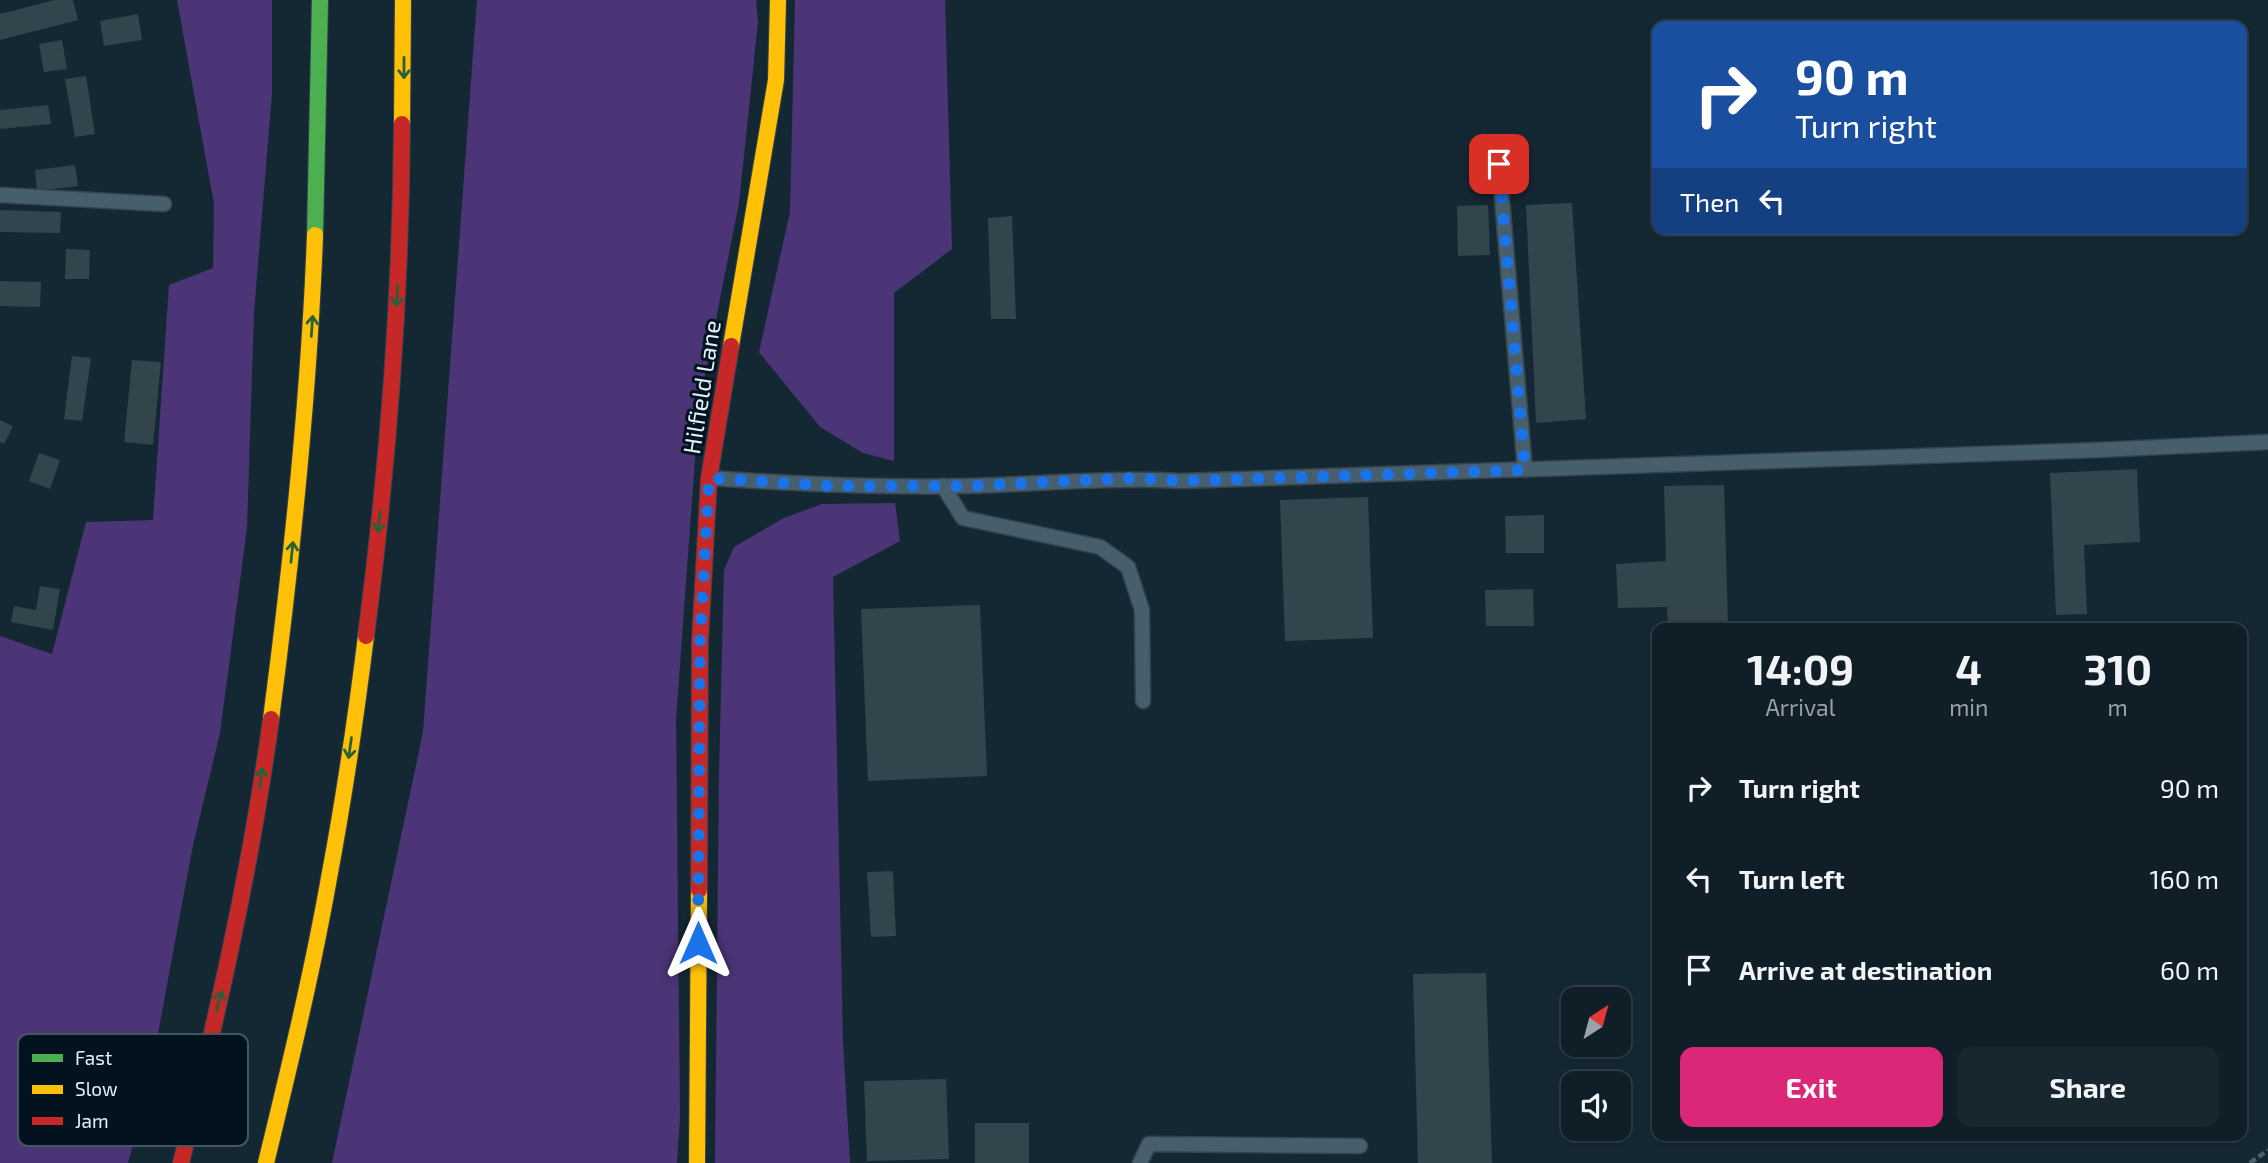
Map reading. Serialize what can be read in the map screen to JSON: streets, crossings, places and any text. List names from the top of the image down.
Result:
{
  "streets": {
    "main road": ["Hilfield Lane"]
  },
  "legend": ["Fast", "Slow", "Jam"],
  "north": "top right",
  "page": {
    "turn": ["90 m", "Turn right"],
    "then": "Then",
    "eta": [
      "14:09",
      "Arrival",
      "4",
      "min",
      "310",
      "m"
    ],
    "list": [
      {
        "name": "Turn right",
        "value": "90 m"
      },
      {
        "name": "Turn left",
        "value": "160 m"
      },
      {
        "name": "Arrive at destination",
        "value": "60 m"
      }
    ],
    "buttons": ["Exit", "Share"]
  }
}
